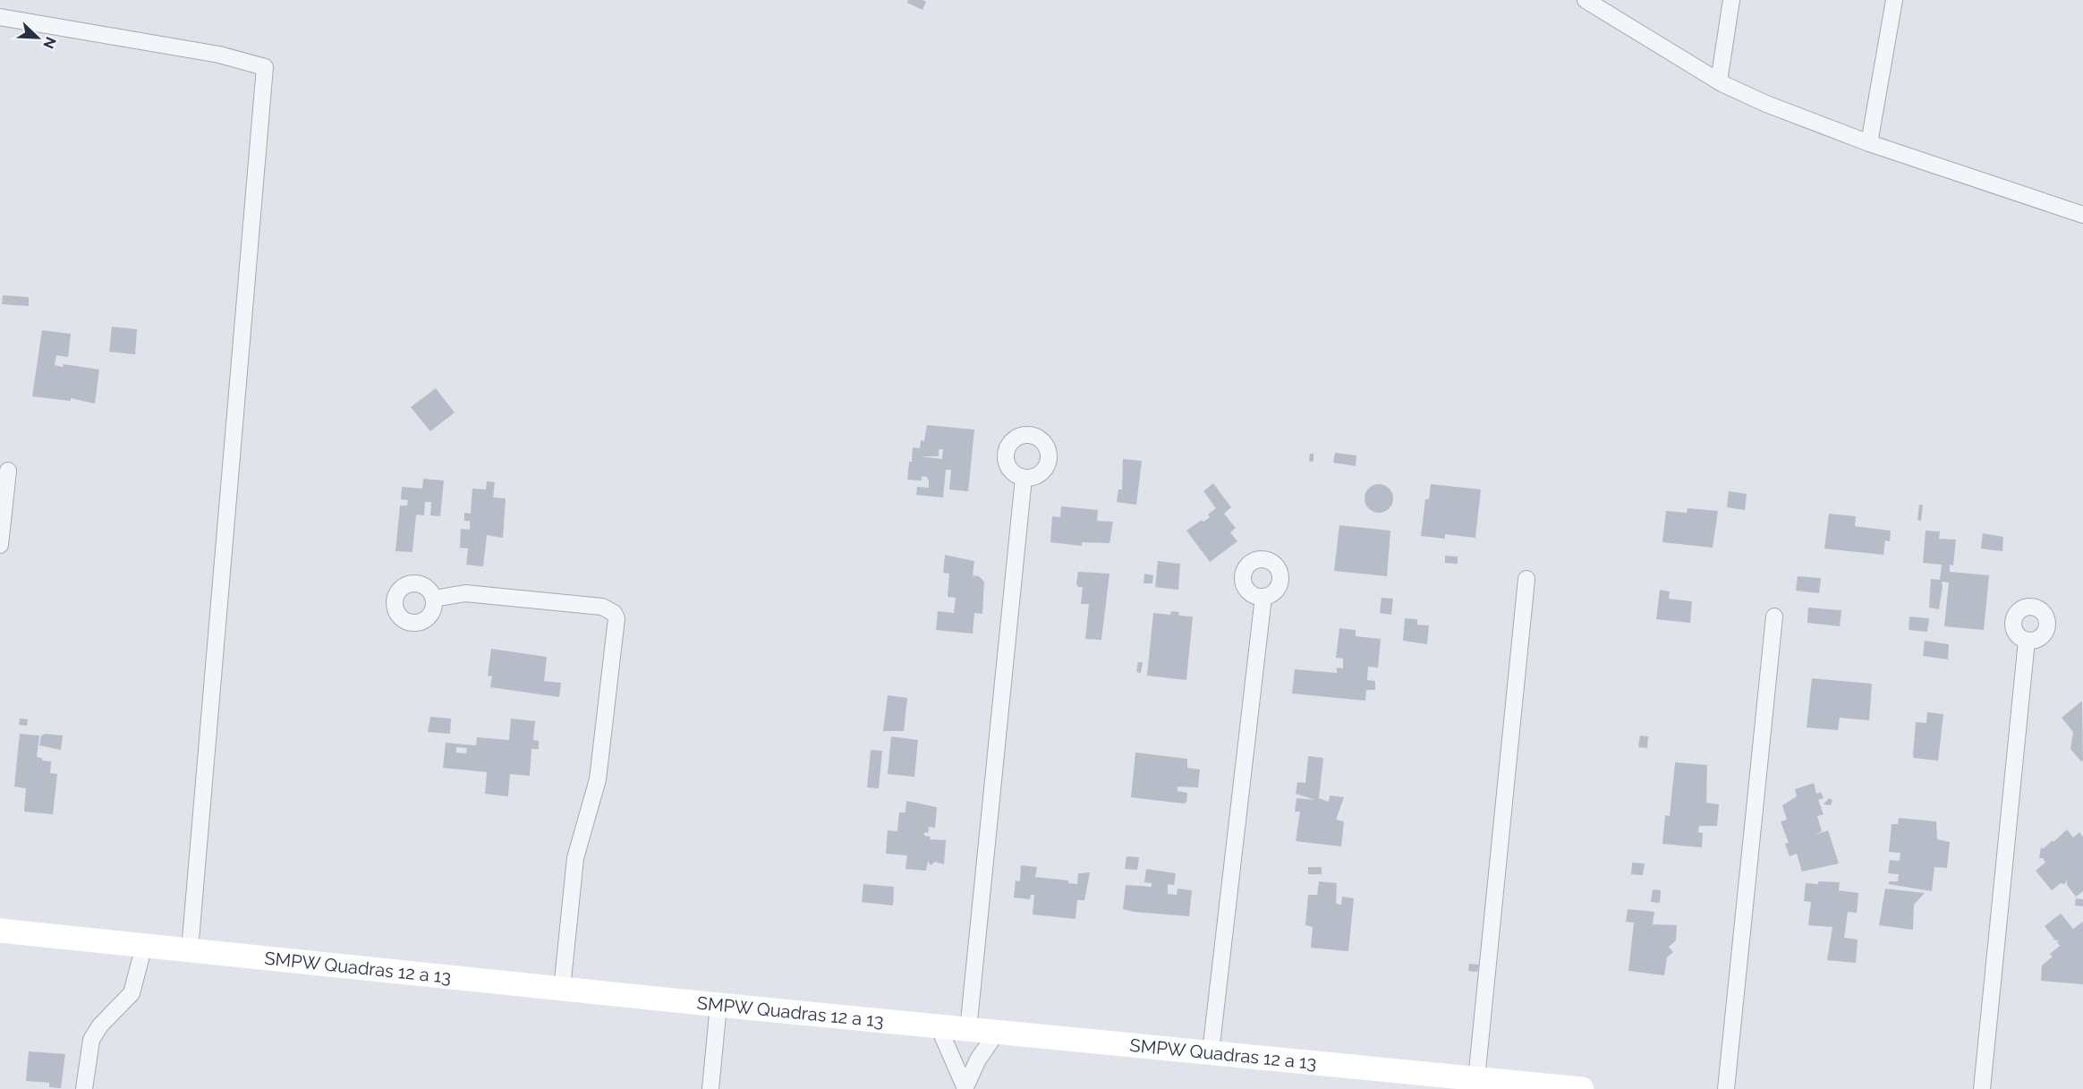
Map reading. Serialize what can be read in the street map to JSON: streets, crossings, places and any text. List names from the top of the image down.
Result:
{
  "streets": {
    "street": ["SMPW Quadras 12 a 13"]
  },
  "north": "bottom right"
}
